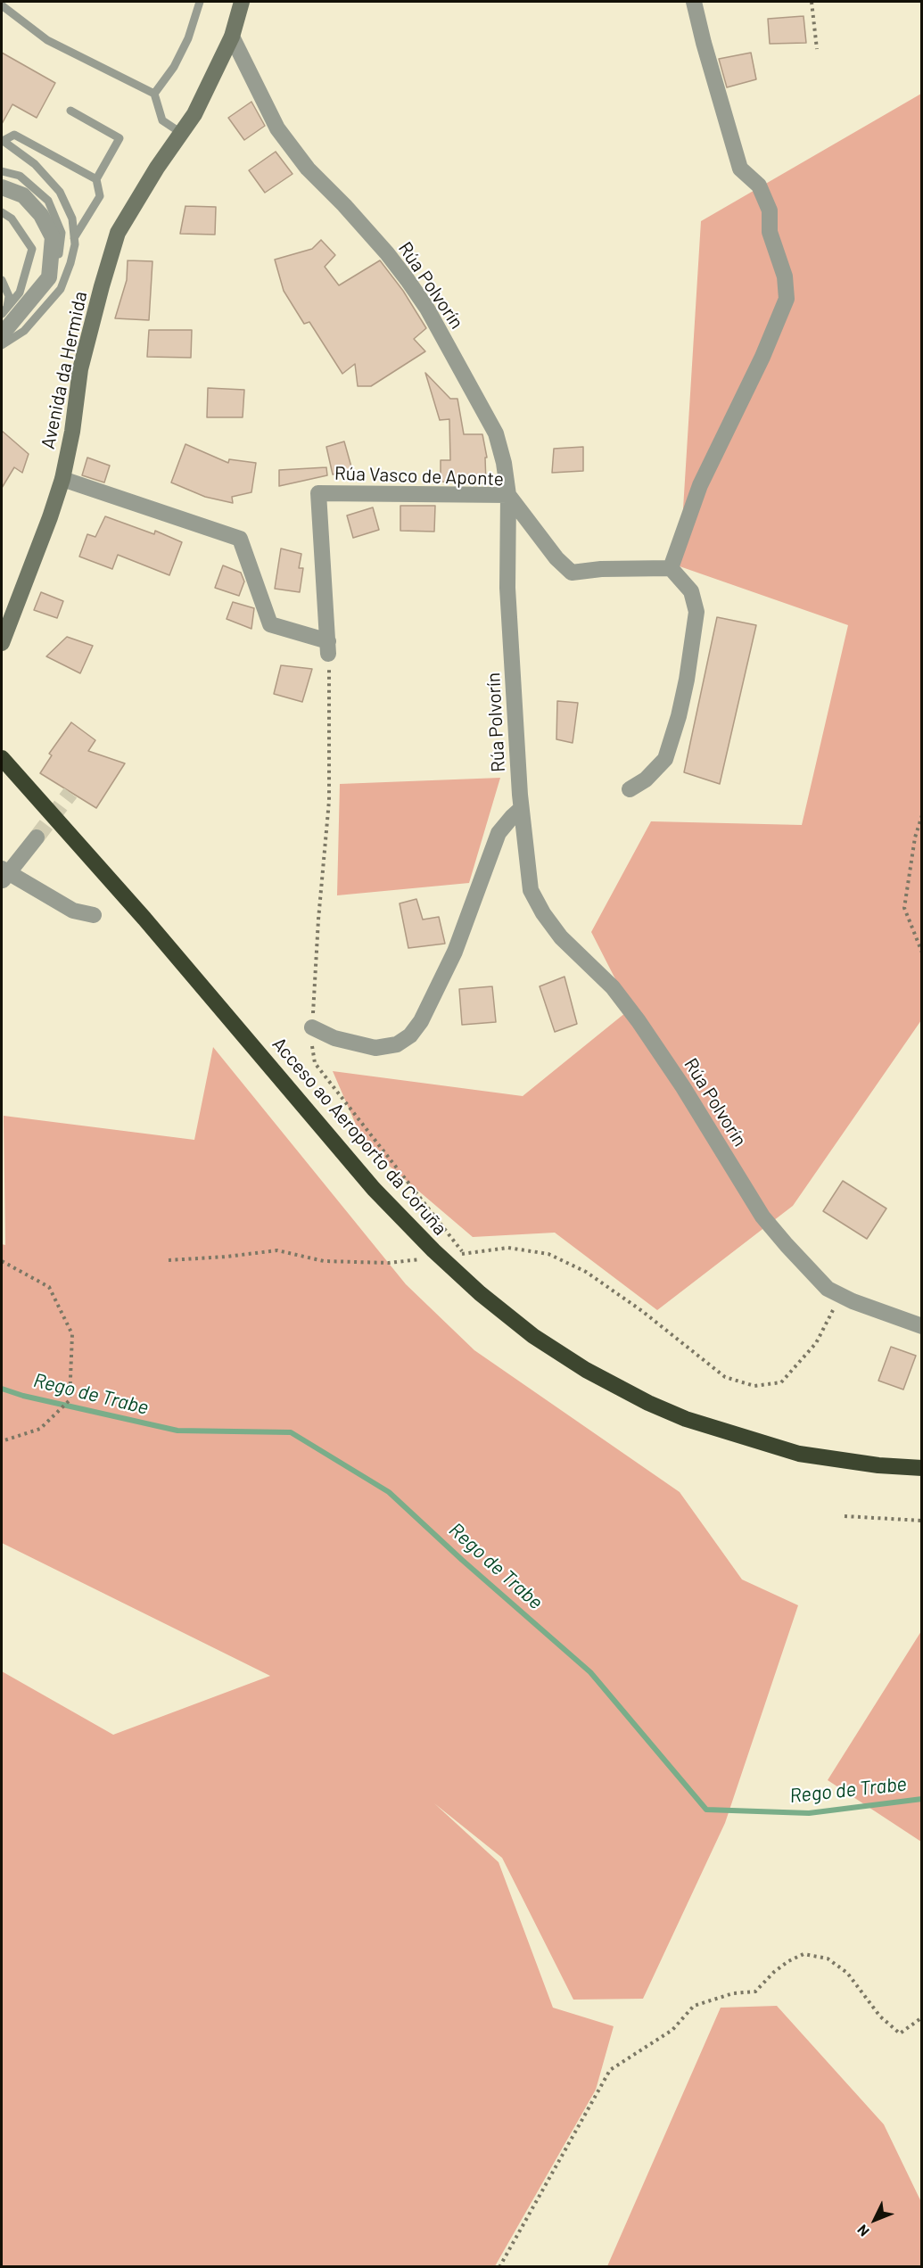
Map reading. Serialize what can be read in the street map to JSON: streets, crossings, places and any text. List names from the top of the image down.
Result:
{
  "streets": {
    "highway": ["Acceso ao Aeroporto da Coruña"],
    "street": ["Rúa Polvorín", "Avenida da Hermida", "Rúa Vasco de Aponte"]
  },
  "crossings": [
    ["Rúa Polvorín", "Avenida da Hermida"],
    ["Rúa Polvorín", "Rúa Vasco de Aponte"]
  ],
  "water": ["Rego de Trabe"],
  "north": "bottom left"
}
